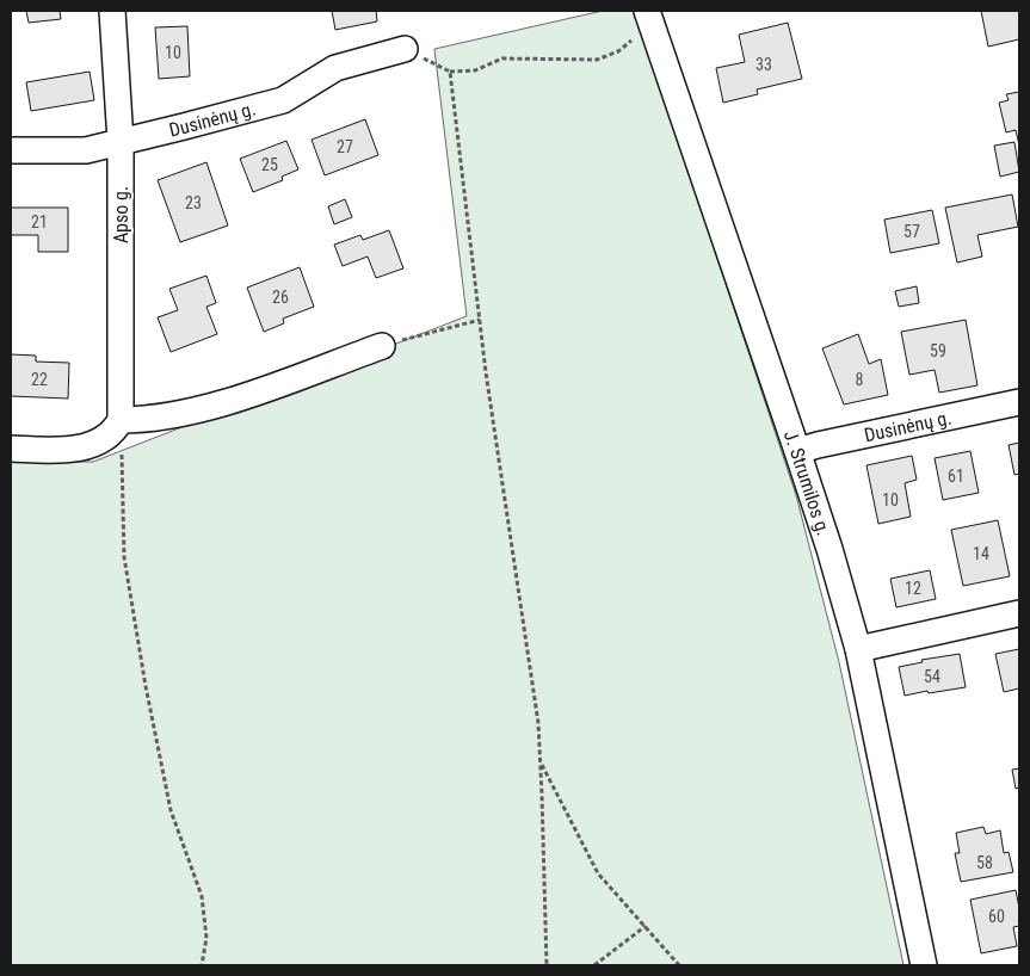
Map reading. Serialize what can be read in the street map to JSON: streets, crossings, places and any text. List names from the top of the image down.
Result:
{
  "streets": {
    "street": ["Dusinėnų g.", "Apso g.", "J. Strumilos g."]
  },
  "crossings": [
    ["Dusinėnų g.", "Apso g."],
    ["Dusinėnų g.", "J. Strumilos g."]
  ],
  "house_numbers": [
    "10",
    "33",
    "27",
    "25",
    "23",
    "21",
    "57",
    "26",
    "59",
    "22",
    "8",
    "61",
    "10",
    "14",
    "12",
    "54",
    "58",
    "60"
  ]
}
